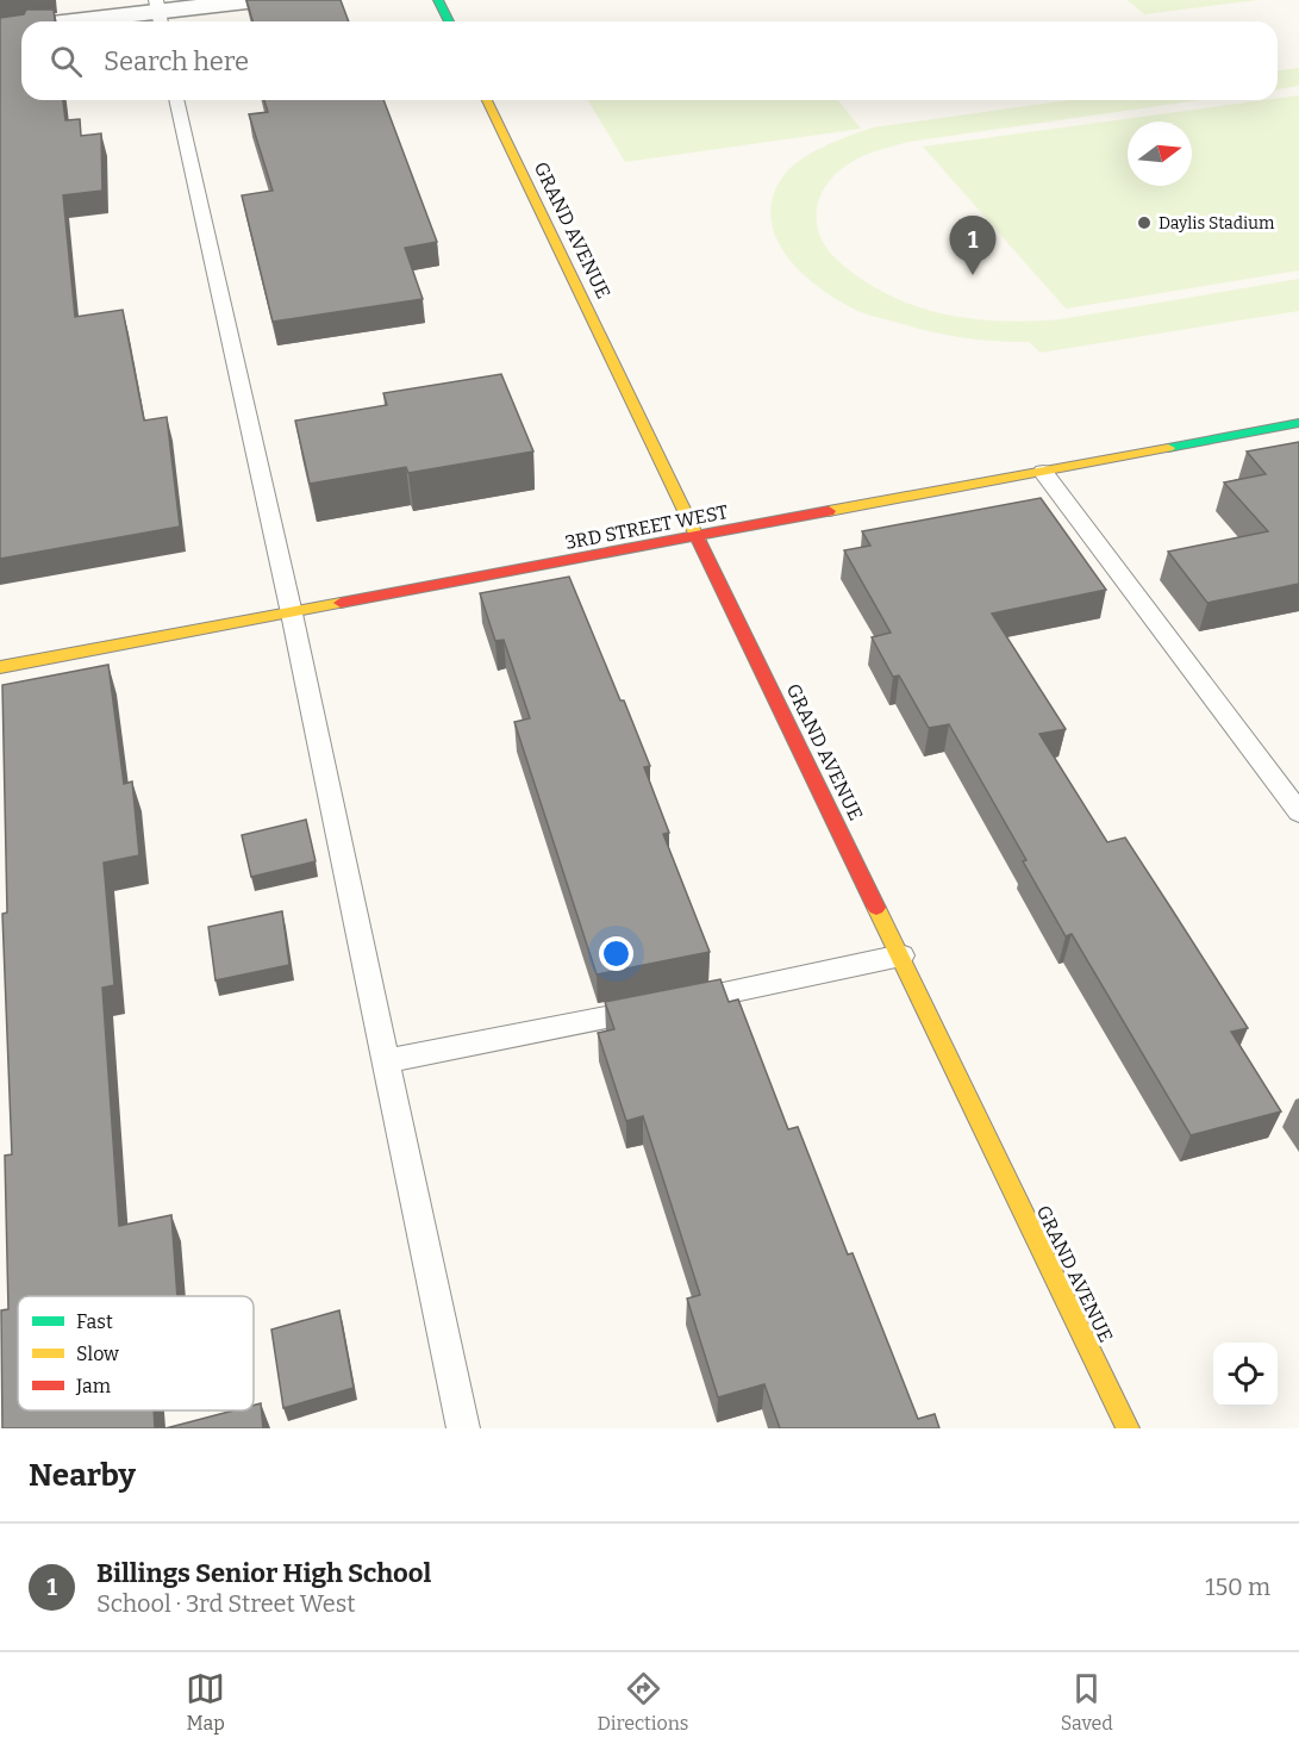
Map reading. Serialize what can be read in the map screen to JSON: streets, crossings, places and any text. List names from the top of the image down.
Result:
{
  "streets": {
    "main road": ["GRAND AVENUE", "3RD STREET WEST"]
  },
  "crossings": [
    ["GRAND AVENUE", "3RD STREET WEST"]
  ],
  "places": ["Daylis Stadium"],
  "legend": ["Fast", "Slow", "Jam"],
  "north": "right",
  "page": {
    "search": "Search here",
    "pins": "1",
    "heading": "Nearby",
    "list": [
      {
        "mark": "1",
        "name": "Billings Senior High School",
        "note": "School · 3rd Street West",
        "value": "150 m"
      }
    ],
    "nav": ["Map", "Directions", "Saved"]
  }
}
